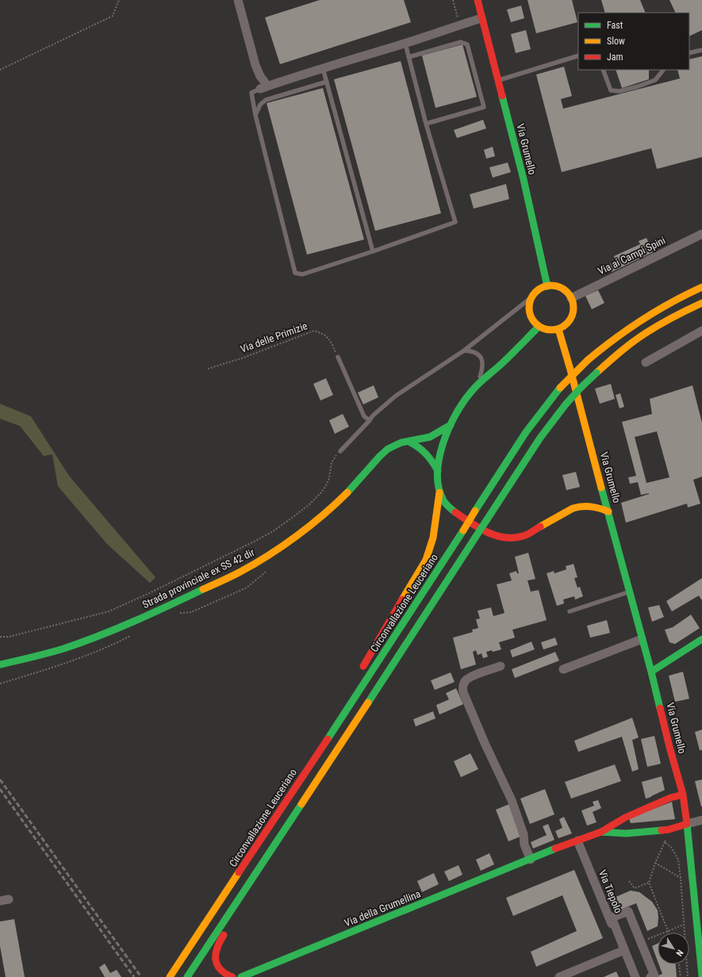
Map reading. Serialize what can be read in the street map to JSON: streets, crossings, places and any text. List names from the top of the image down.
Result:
{
  "streets": {
    "main road": [
      "Via Grumello",
      "Strada provinciale ex SS 42 dir",
      "Circonvallazione Leuceriano",
      "Via della Grumellina"
    ],
    "street": ["Via ai Campi Spini", "Via Tiepolo"],
    "path": ["Via delle Primizie"]
  },
  "crossings": [
    ["Via Grumello", "Via ai Campi Spini"],
    ["Via Grumello", "Via della Grumellina"],
    ["Via Tiepolo", "Via della Grumellina"]
  ],
  "legend": ["Fast", "Slow", "Jam"],
  "north": "bottom right"
}
